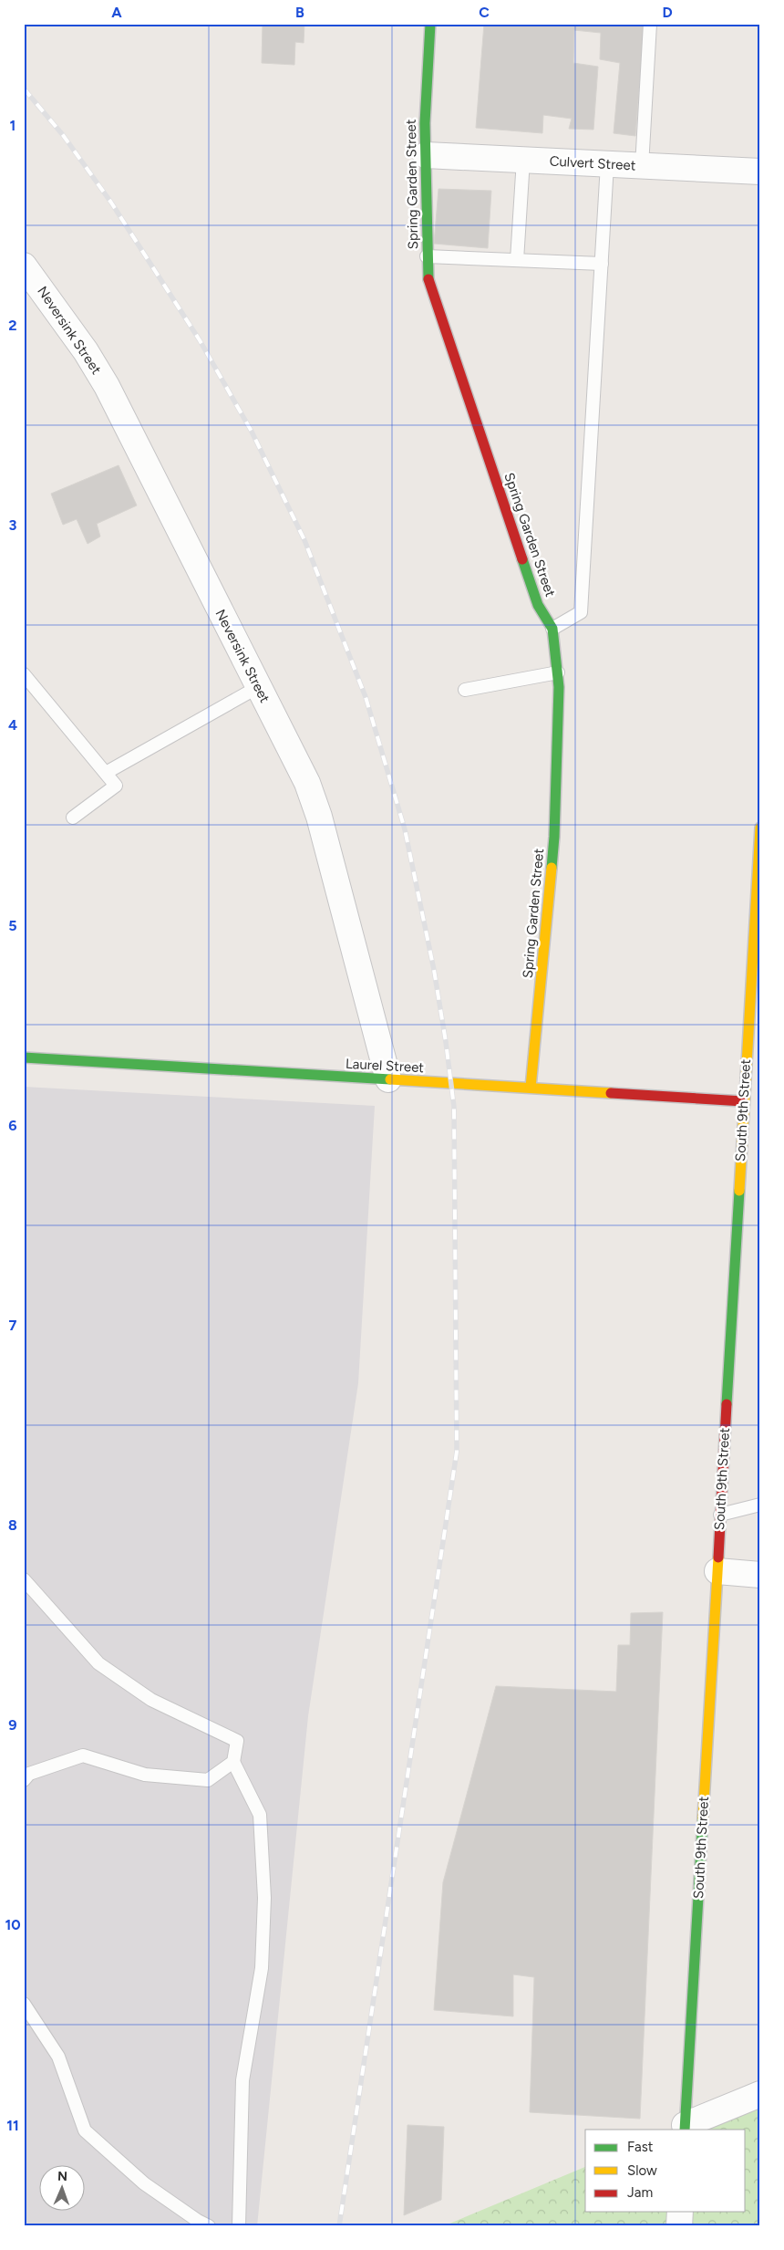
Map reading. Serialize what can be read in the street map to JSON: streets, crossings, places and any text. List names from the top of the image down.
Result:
{
  "streets": {
    "street": [
      "Culvert Street",
      "Spring Garden Street",
      "Neversink Street",
      "Laurel Street",
      "South 9th Street"
    ]
  },
  "crossings": [
    ["Culvert Street", "Spring Garden Street"],
    ["Spring Garden Street", "Laurel Street"],
    ["Neversink Street", "Laurel Street"],
    ["Laurel Street", "South 9th Street"]
  ],
  "legend": ["Fast", "Slow", "Jam"],
  "north": "top",
  "grid": {
    "columns": [
      "A",
      "B",
      "C",
      "D"
    ],
    "rows": [
      "1",
      "2",
      "3",
      "4",
      "5",
      "6",
      "7",
      "8",
      "9",
      "10",
      "11"
    ]
  }
}
